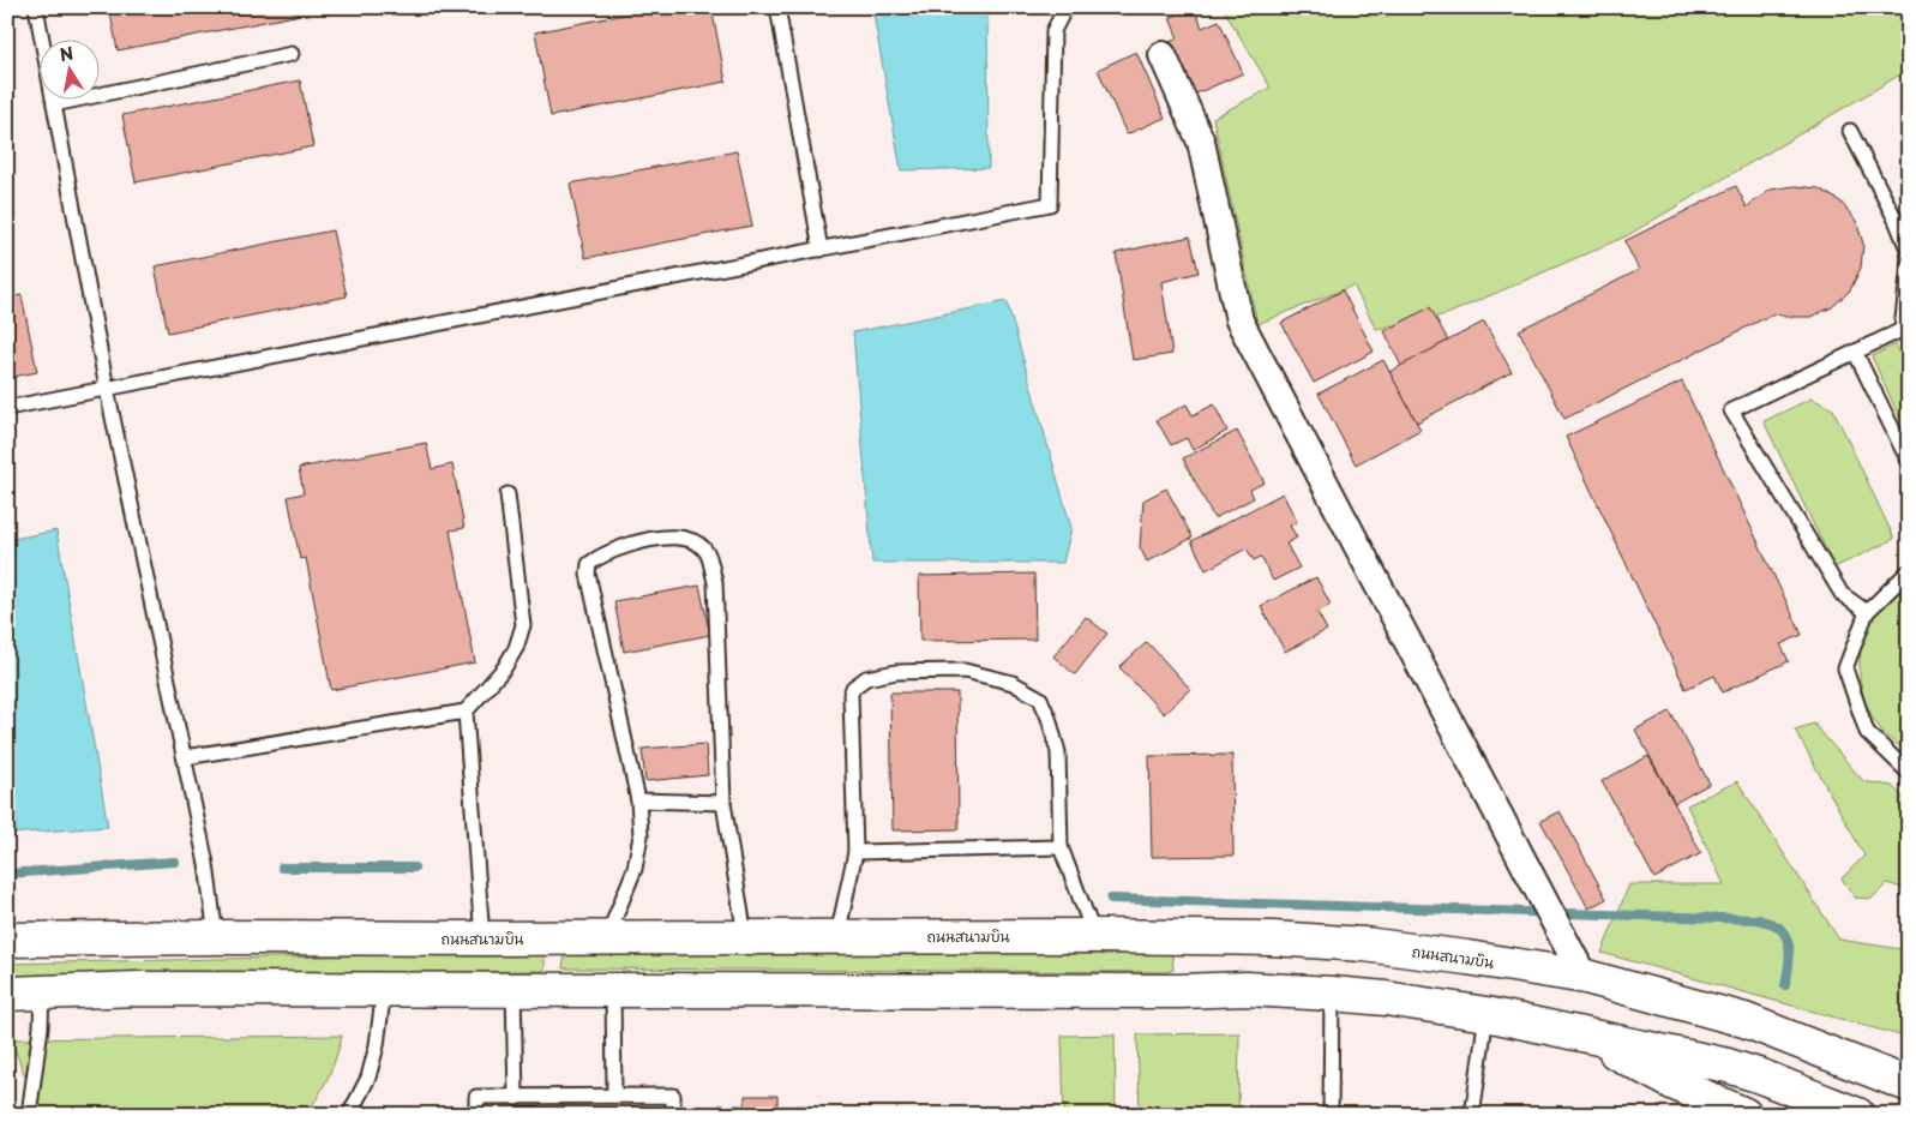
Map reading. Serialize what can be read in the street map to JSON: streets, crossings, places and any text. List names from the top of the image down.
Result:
{
  "streets": {
    "main road": ["ถนนสนามบิน"]
  },
  "north": "top"
}
